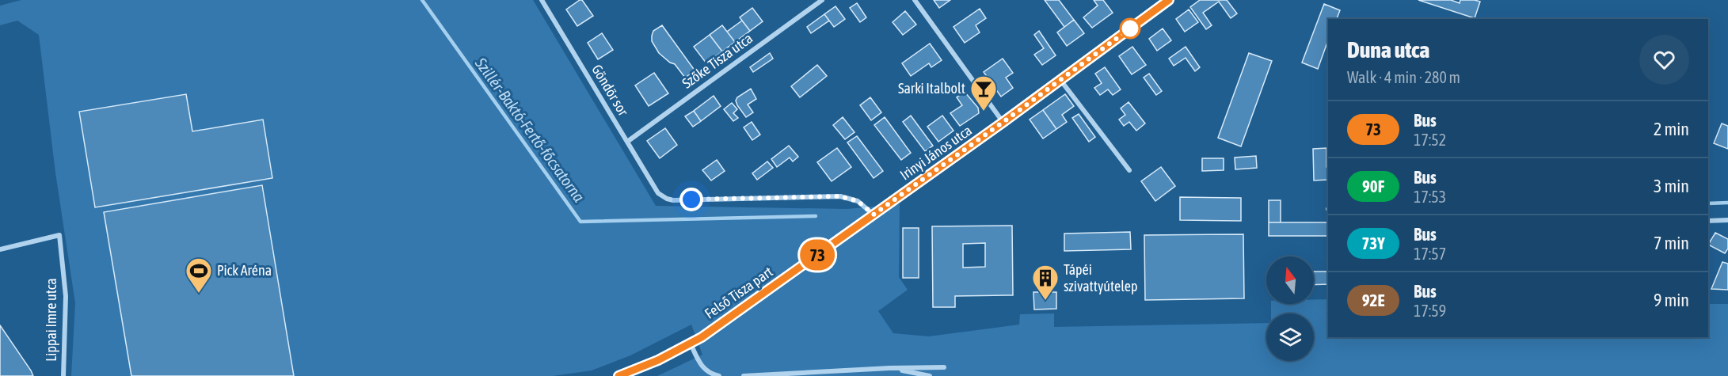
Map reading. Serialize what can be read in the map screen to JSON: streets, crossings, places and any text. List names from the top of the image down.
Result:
{
  "streets": {
    "main road": ["Irinyi János utca", "Felső Tisza part"],
    "street": ["Szőke Tisza utca", "Göndör sor", "Lippai Imre utca"]
  },
  "crossings": [
    ["Szőke Tisza utca", "Göndör sor"],
    ["Göndör sor", "Irinyi János utca"],
    ["Göndör sor", "Felső Tisza part"],
    ["Irinyi János utca", "Felső Tisza part"]
  ],
  "water": ["Szillér-Baktó-Fertő-főcsatorna"],
  "places": {
    "bar": ["Sarki Italbolt"],
    "sports": ["Pick Aréna"],
    "building": ["Tápéi szivattyútelep"]
  },
  "lines": ["bus line 73"],
  "north": "top",
  "page": {
    "on_map": "73",
    "heading": ["Duna utca", "Walk · 4 min · 280 m"],
    "list": [
      {
        "mark": "73",
        "name": "Bus",
        "note": "17:52",
        "value": "2 min"
      },
      {
        "mark": "90F",
        "name": "Bus",
        "note": "17:53",
        "value": "3 min"
      },
      {
        "mark": "73Y",
        "name": "Bus",
        "note": "17:57",
        "value": "7 min"
      },
      {
        "mark": "92E",
        "name": "Bus",
        "note": "17:59",
        "value": "9 min"
      }
    ]
  }
}
